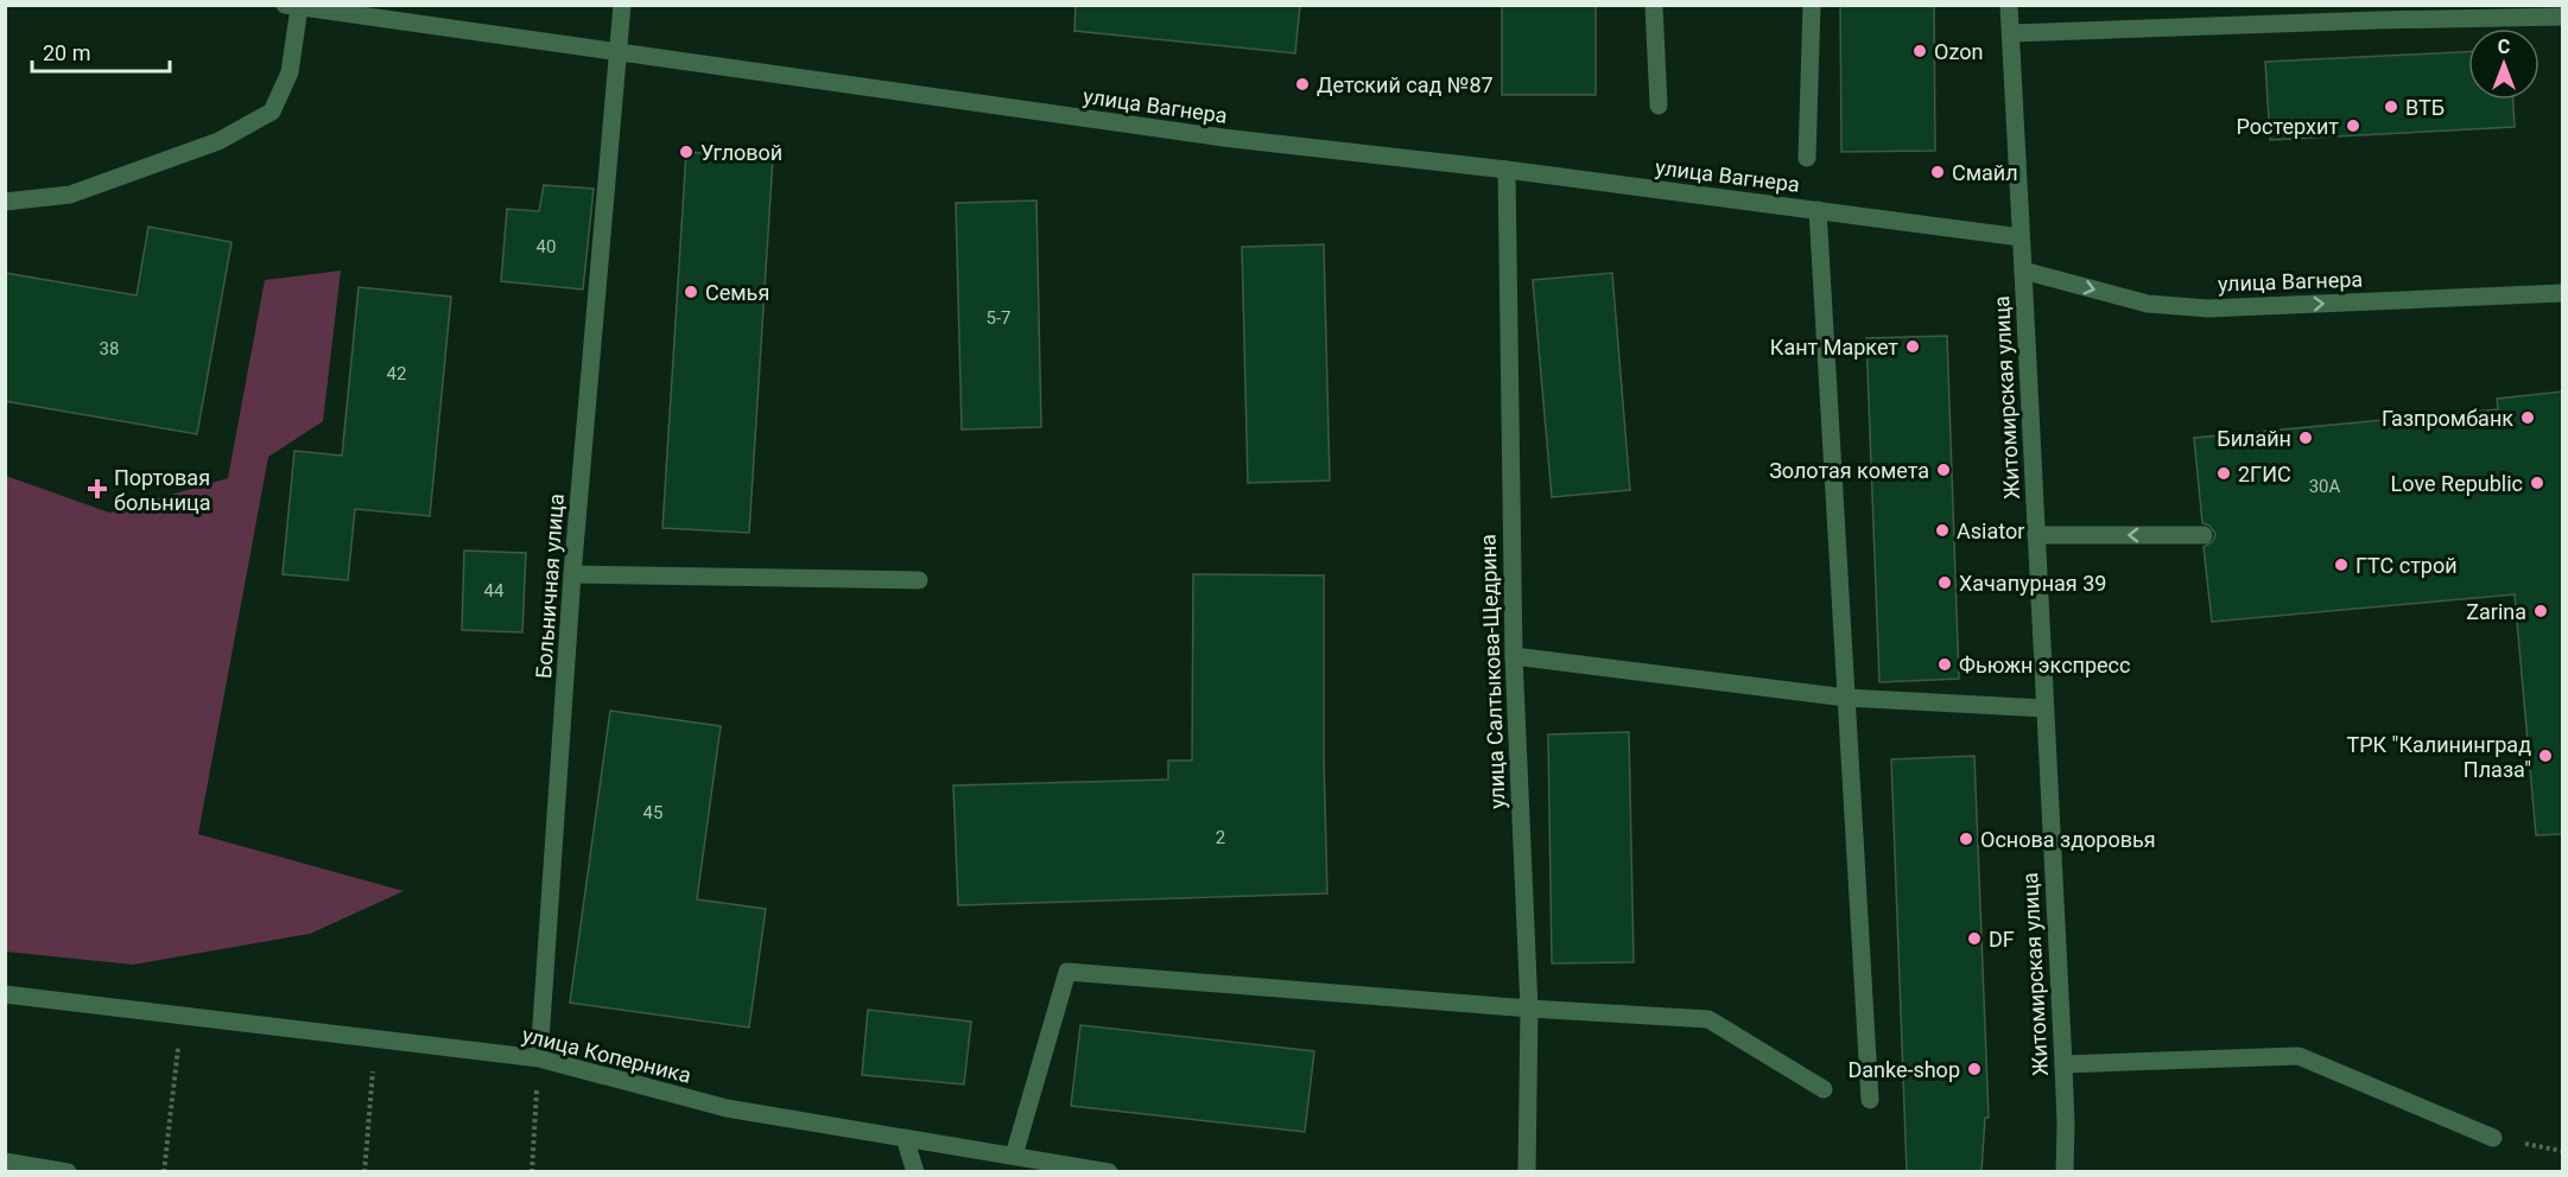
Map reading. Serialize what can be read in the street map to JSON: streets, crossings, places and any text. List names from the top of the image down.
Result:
{
  "streets": {
    "street": [
      "улица Вагнера",
      "Житомирская улица",
      "Больничная улица",
      "улица Салтыкова-Щедрина",
      "улица Коперника"
    ]
  },
  "crossings": [
    ["улица Вагнера", "Житомирская улица"],
    ["улица Вагнера", "Больничная улица"],
    ["улица Вагнера", "улица Салтыкова-Щедрина"],
    ["Больничная улица", "улица Коперника"]
  ],
  "places": {
    "other": [
      "Ozon",
      "Детский сад №87",
      "ВТБ",
      "Ростерхит",
      "Угловой",
      "Смайл",
      "Семья",
      "Кант Маркет",
      "Газпромбанк",
      "Билайн",
      "Золотая комета",
      "2ГИС",
      "Love Republic",
      "Asiator",
      "ГТС строй",
      "Хачапурная 39",
      "Zarina",
      "Фьюжн экспресс",
      "ТРК \"Калининград Плаза\"",
      "Основа здоровья",
      "DF",
      "Danke-shop"
    ],
    "health": ["Портовая больница"]
  },
  "house_numbers": [
    "40",
    "5-7",
    "38",
    "42",
    "30А",
    "44",
    "45",
    "2"
  ],
  "scale_bar": "20 m",
  "north": "top"
}
